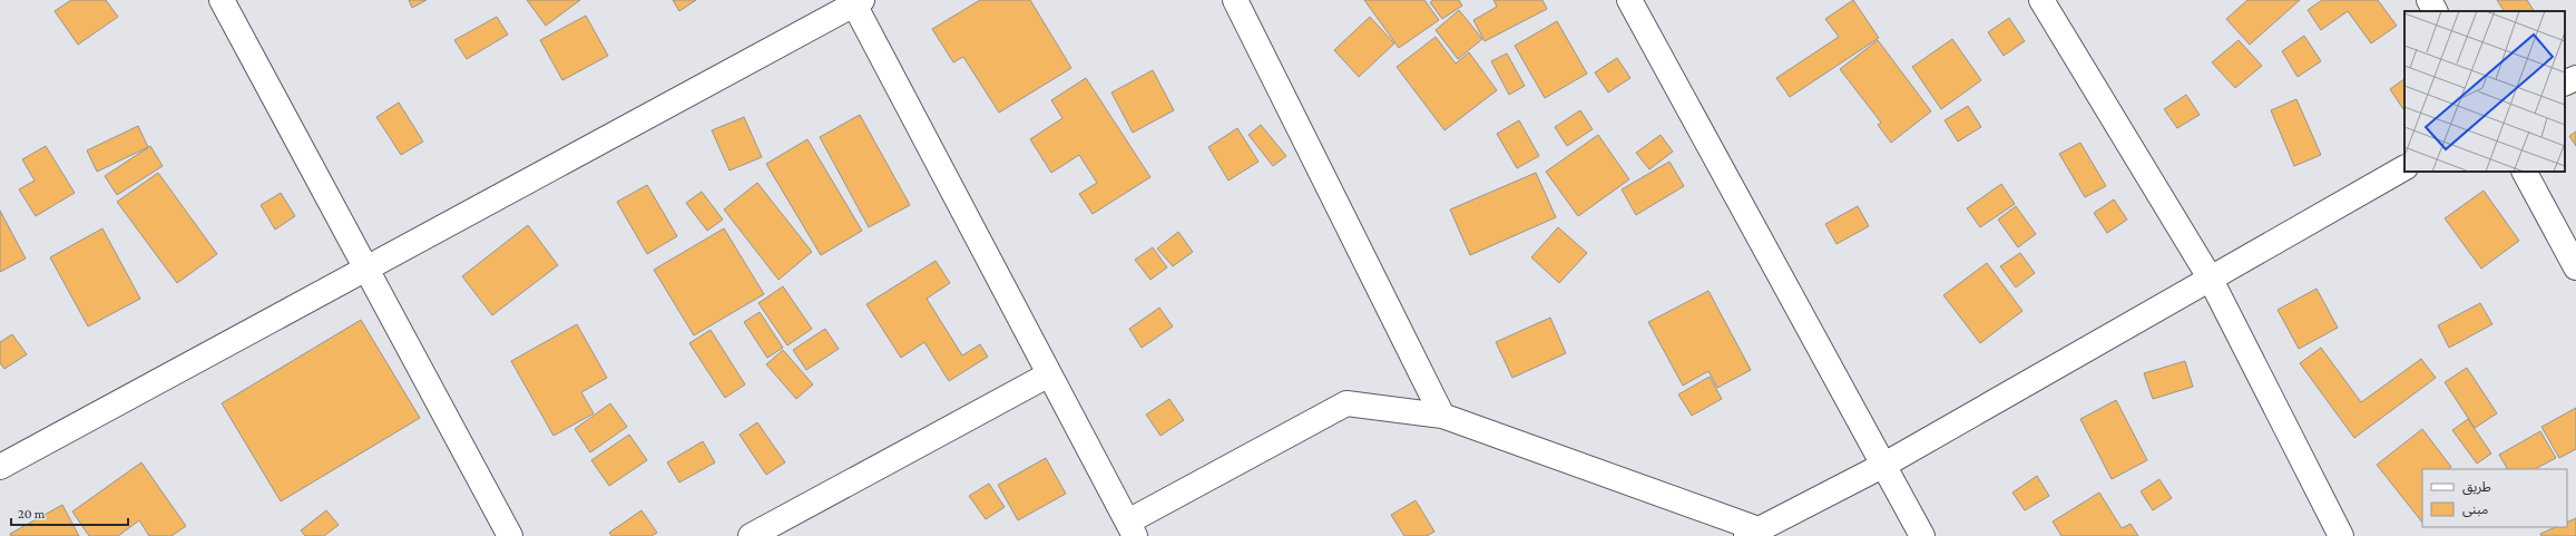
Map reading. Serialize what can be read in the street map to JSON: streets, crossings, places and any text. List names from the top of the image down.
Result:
{
  "legend": ["طريق", "مبنى"],
  "scale_bar": "20 m"
}
